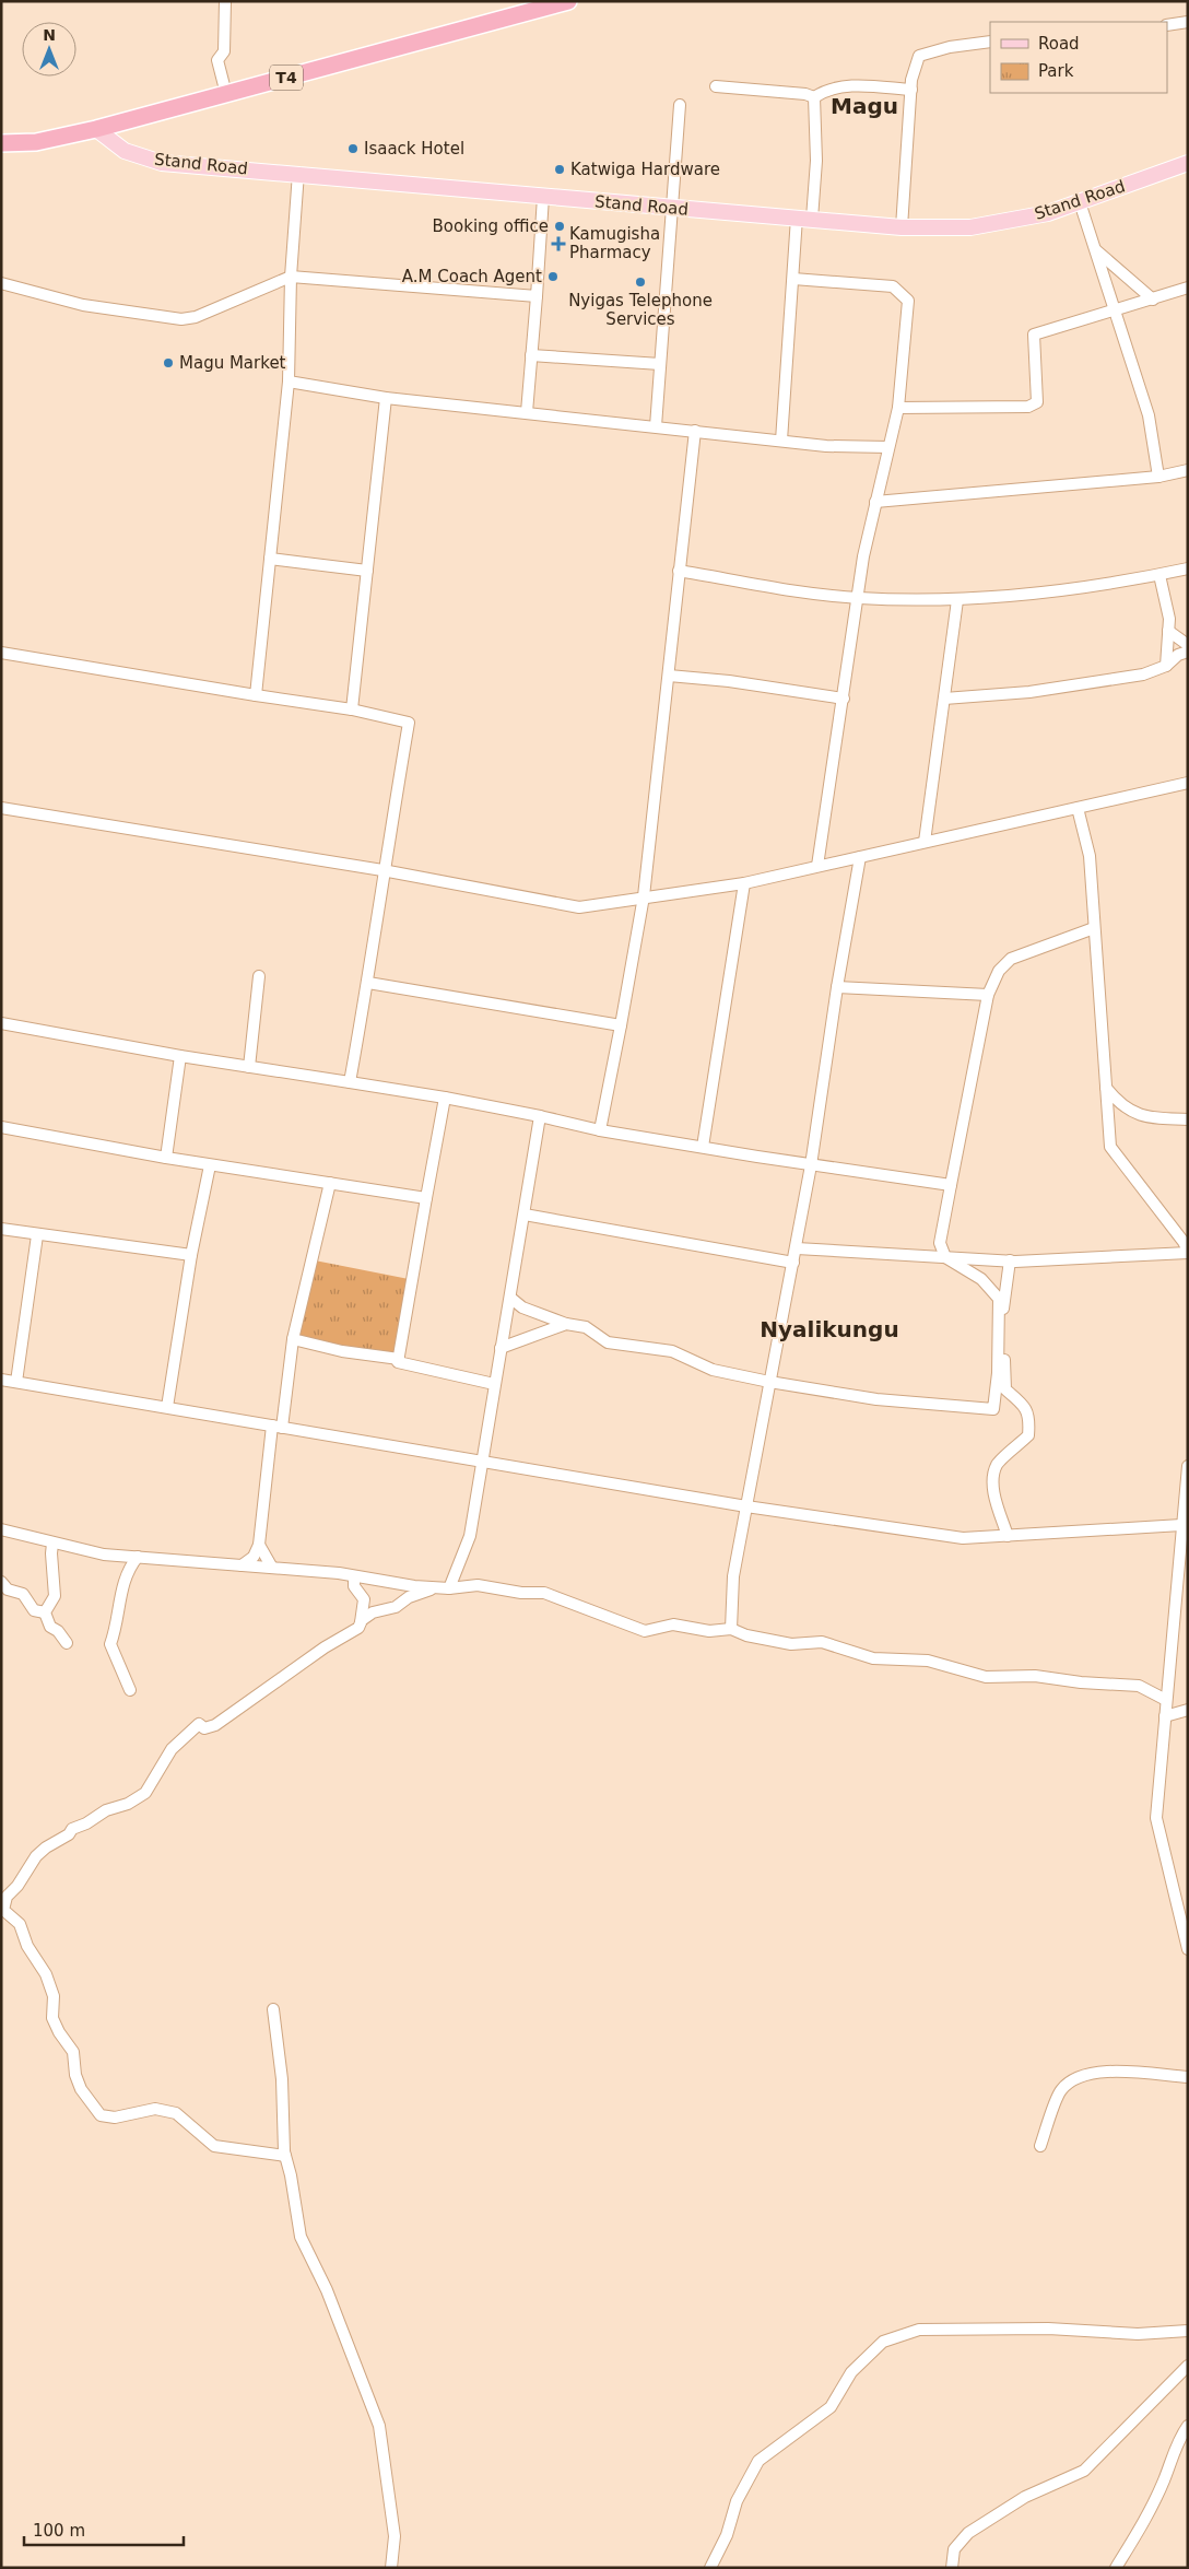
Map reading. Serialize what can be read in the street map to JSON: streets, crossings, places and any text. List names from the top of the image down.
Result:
{
  "streets": {
    "highway": ["T4"],
    "main road": ["Stand Road"]
  },
  "crossings": [
    ["T4", "Stand Road"]
  ],
  "districts": ["Magu", "Nyalikungu"],
  "places": {
    "other": [
      "Isaack Hotel",
      "Katwiga Hardware",
      "Booking office",
      "A.M Coach Agent",
      "Nyigas Telephone Services",
      "Magu Market"
    ],
    "health": ["Kamugisha Pharmacy"]
  },
  "legend": ["Road", "Park"],
  "scale_bar": "100 m",
  "north": "top"
}
